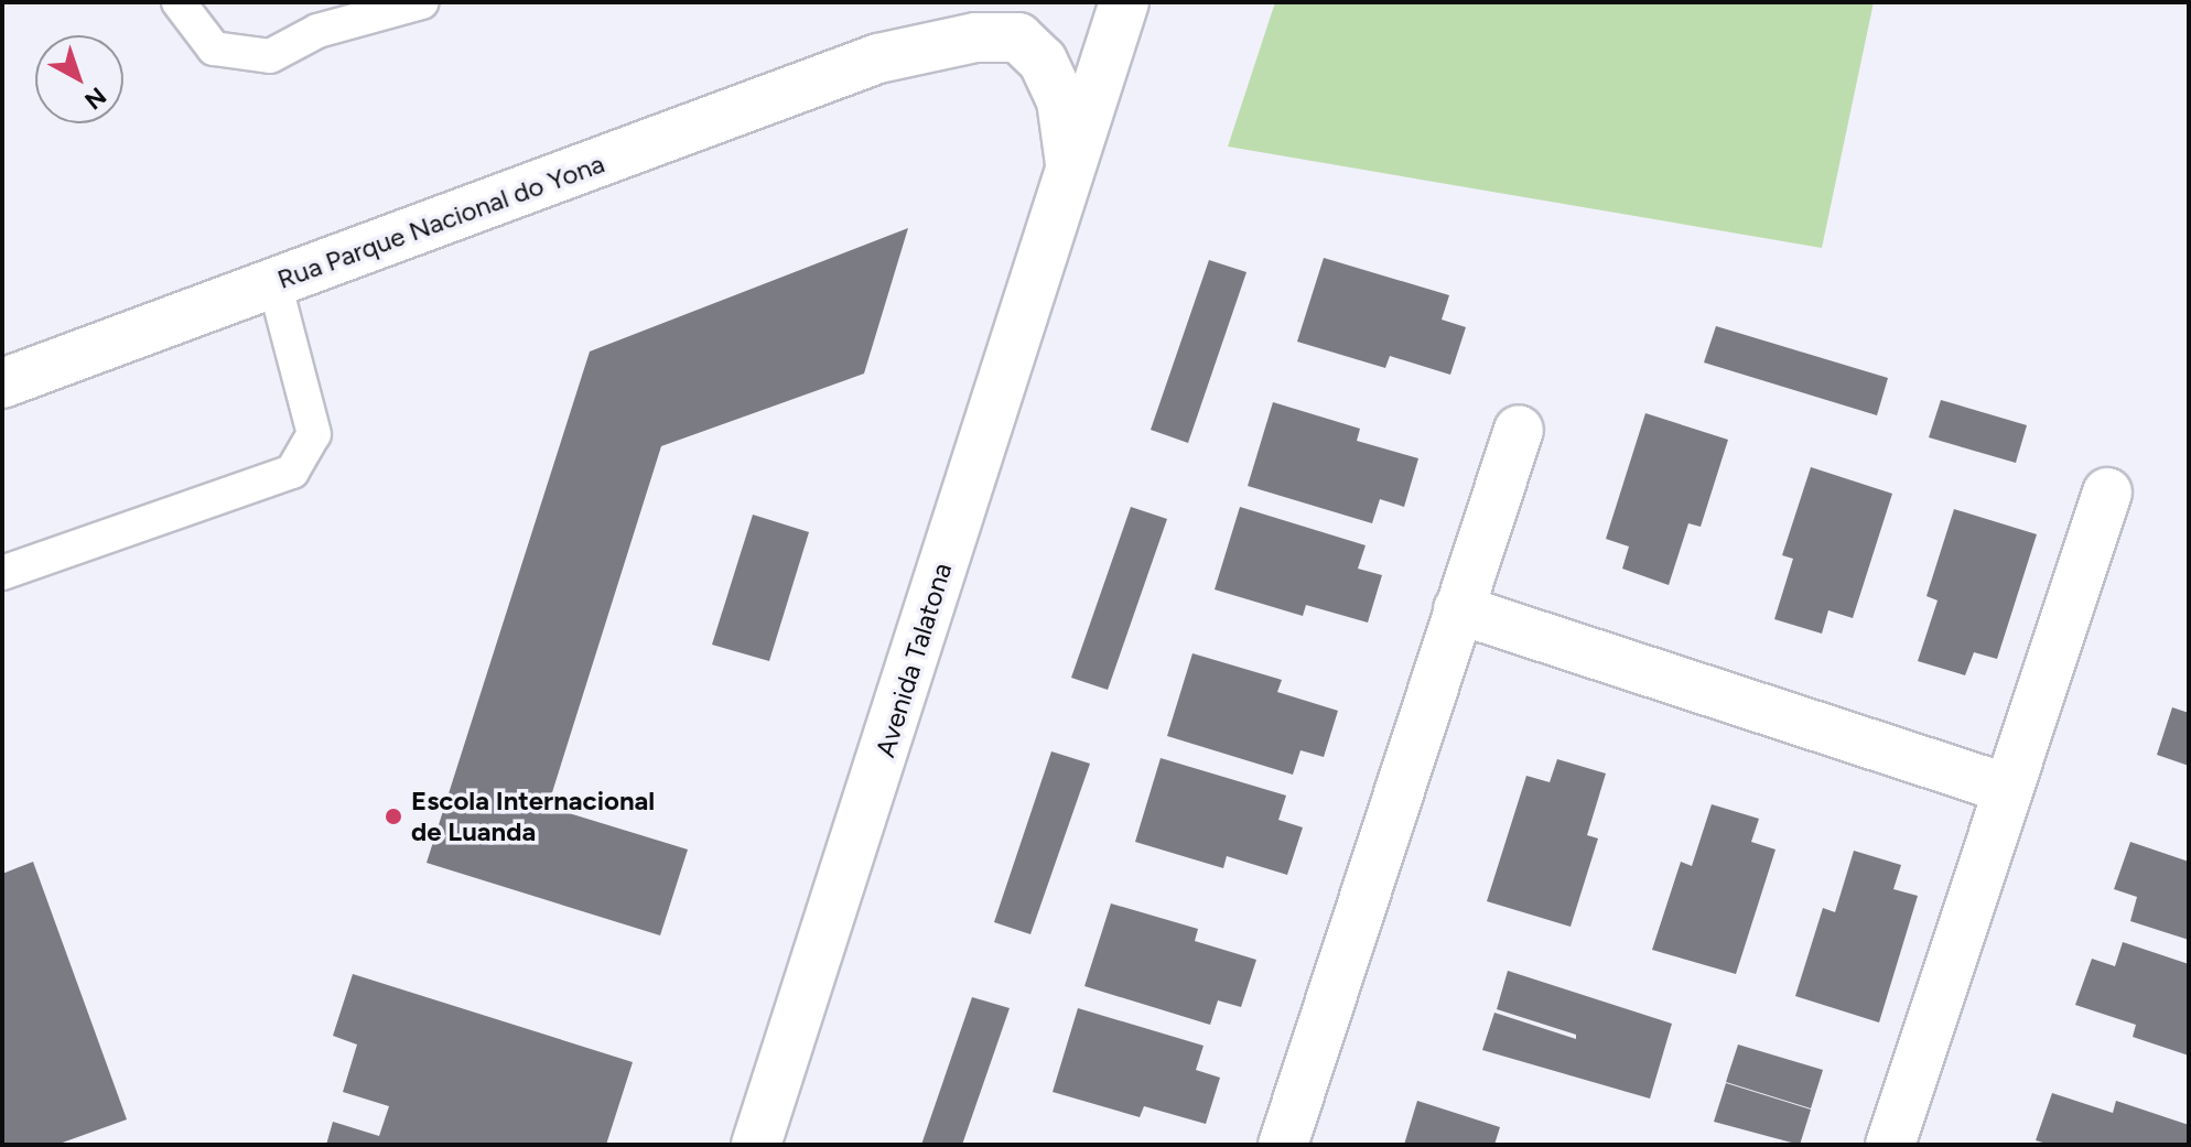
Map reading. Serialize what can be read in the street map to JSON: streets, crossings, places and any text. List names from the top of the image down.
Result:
{
  "streets": {
    "street": ["Rua Parque Nacional do Yona", "Avenida Talatona"]
  },
  "places": ["Escola Internacional de Luanda"],
  "north": "bottom right"
}
